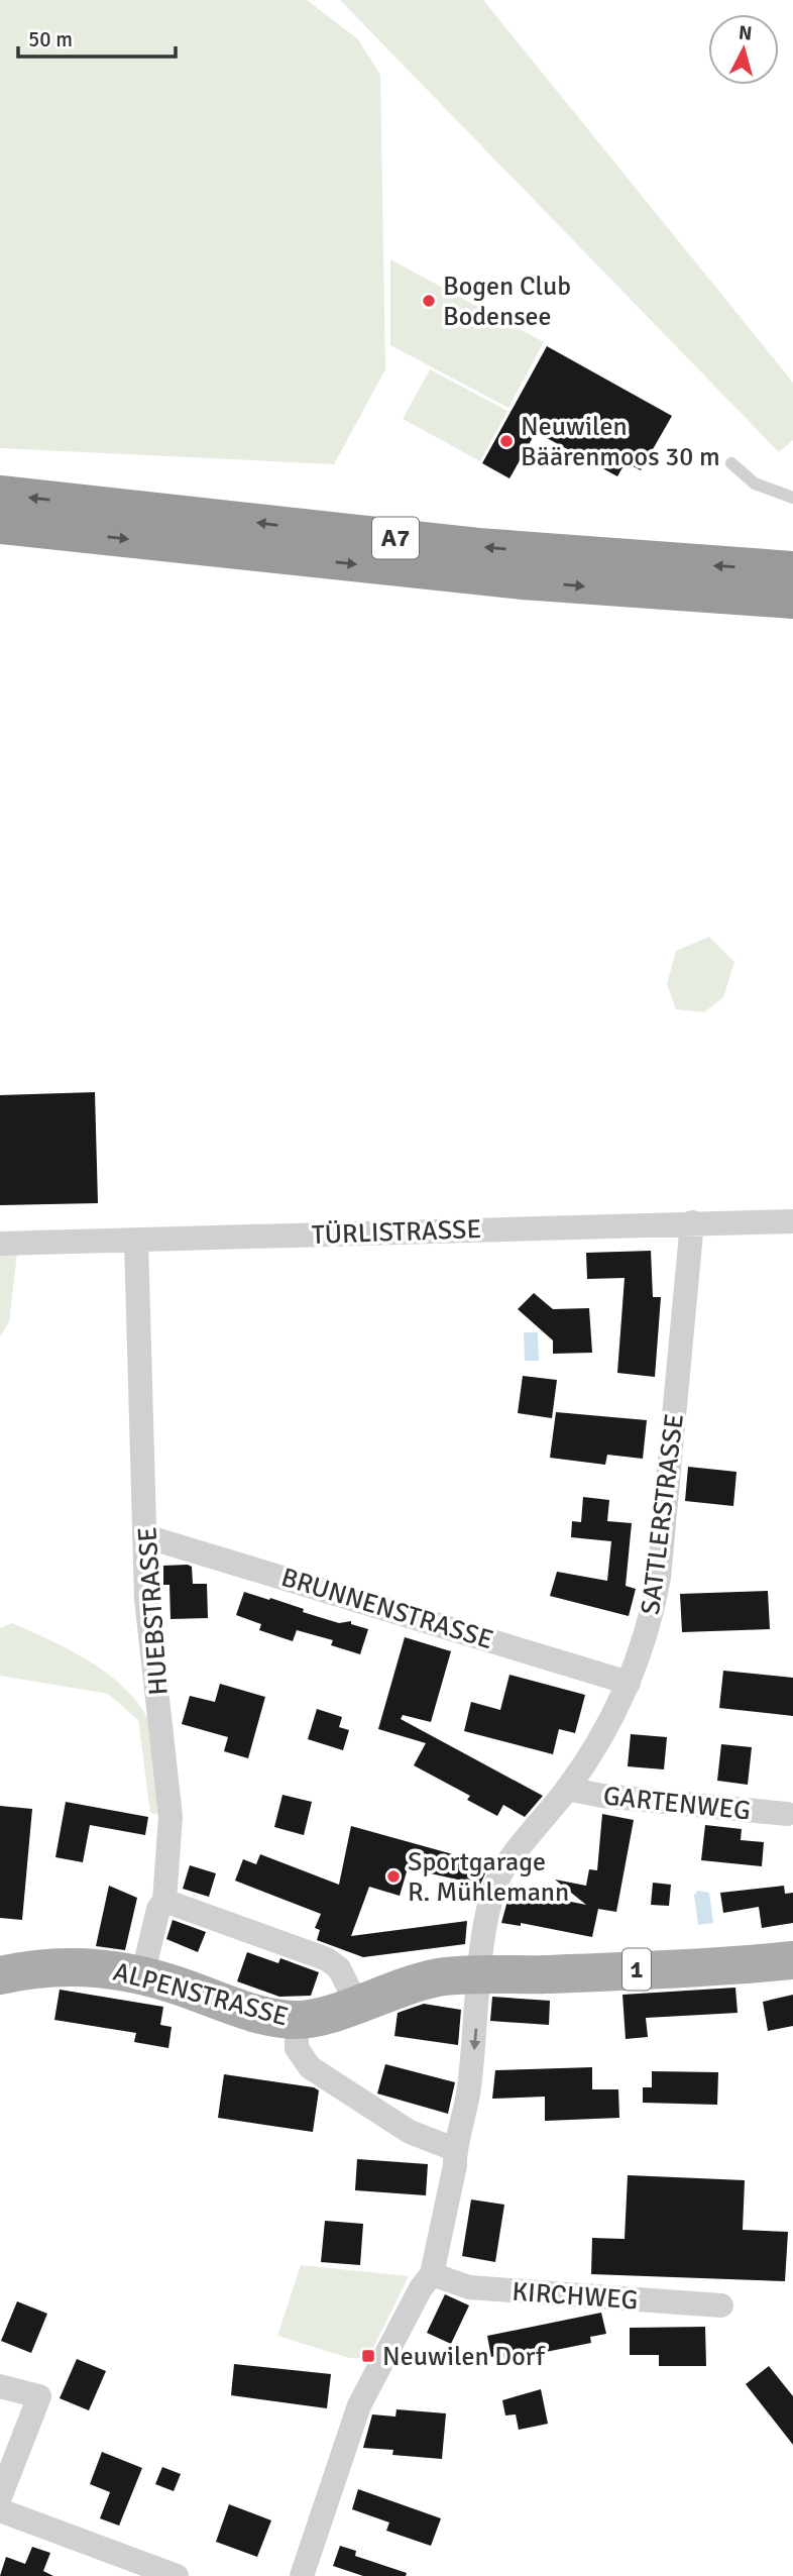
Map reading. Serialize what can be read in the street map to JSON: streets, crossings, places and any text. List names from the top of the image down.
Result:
{
  "streets": {
    "highway": ["A7"],
    "main road": ["1", "ALPENSTRASSE"],
    "street": [
      "TÜRLISTRASSE",
      "SATTLERSTRASSE",
      "BRUNNENSTRASSE",
      "HUEBSTRASSE",
      "GARTENWEG",
      "KIRCHWEG"
    ]
  },
  "crossings": [
    ["TÜRLISTRASSE", "SATTLERSTRASSE"],
    ["TÜRLISTRASSE", "HUEBSTRASSE"],
    ["SATTLERSTRASSE", "BRUNNENSTRASSE"],
    ["SATTLERSTRASSE", "GARTENWEG"],
    ["SATTLERSTRASSE", "1"],
    ["SATTLERSTRASSE", "ALPENSTRASSE"],
    ["SATTLERSTRASSE", "KIRCHWEG"],
    ["BRUNNENSTRASSE", "HUEBSTRASSE"],
    ["HUEBSTRASSE", "ALPENSTRASSE"],
    ["1", "ALPENSTRASSE"]
  ],
  "places": {
    "other": ["Bogen Club Bodensee", "Neuwilen Bäärenmoos 30 m", "Sportgarage R. Mühlemann"],
    "transit": ["Neuwilen Dorf"]
  },
  "scale_bar": "50 m",
  "north": "top"
}
